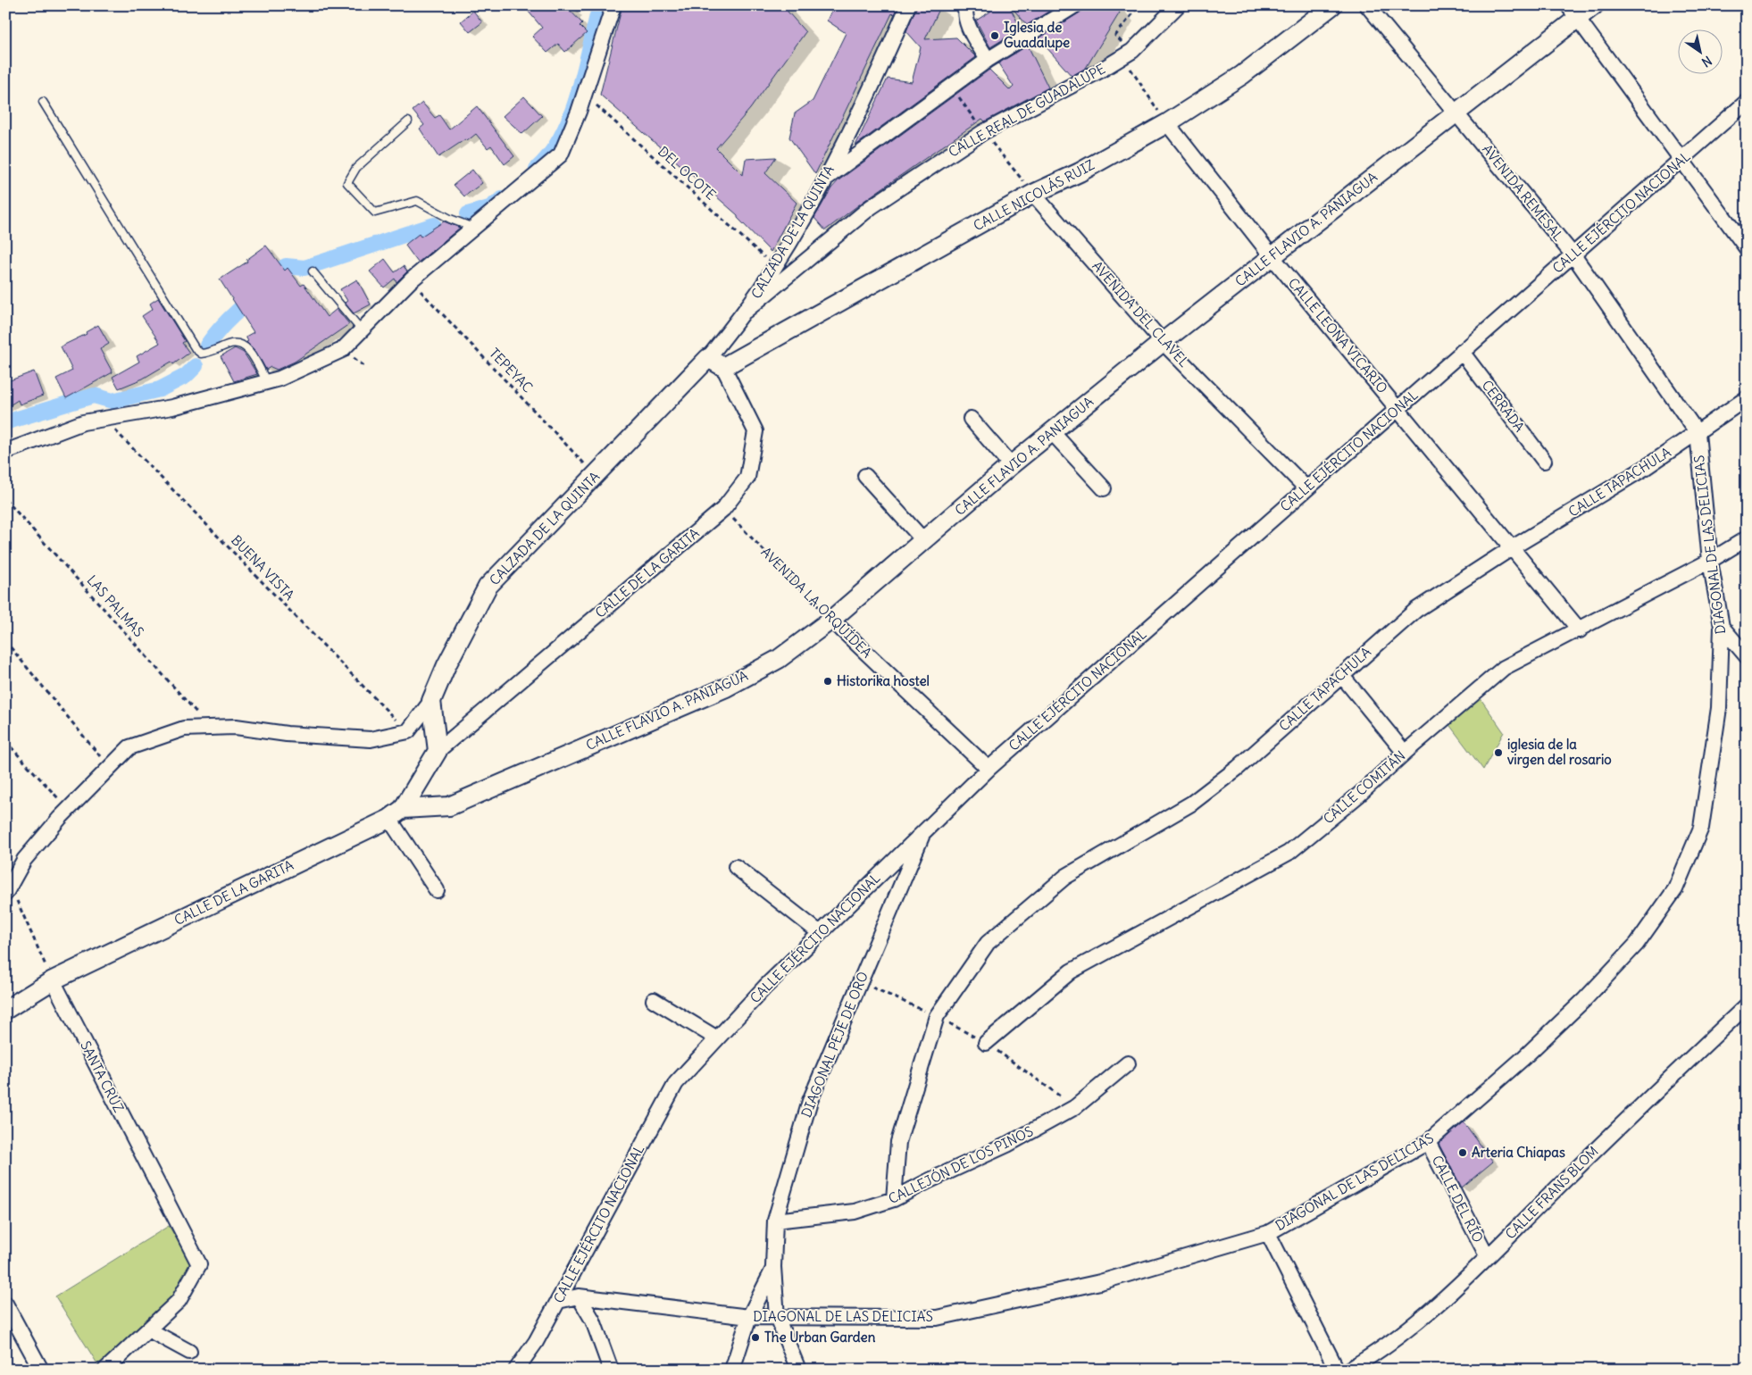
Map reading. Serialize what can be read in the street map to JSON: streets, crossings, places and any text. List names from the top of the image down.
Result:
{
  "streets": {
    "street": [
      "CALLE REAL DE GUADALUPE",
      "AVENIDA REMESAL",
      "CALLE NICOLÁS RUIZ",
      "CALLE EJÉRCITO NACIONAL",
      "CALLE FLAVIO A. PANIAGUA",
      "CALZADA DE LA QUINTA",
      "AVENIDA DEL CLAVEL",
      "CALLE LEONA VICARIO",
      "CERRADA",
      "CALLE TAPACHULA",
      "DIAGONAL DE LAS DELICIAS",
      "CALLE DE LA GARITA",
      "AVENIDA LA ORQUÍDEA",
      "CALLE COMITÁN",
      "DIAGONAL PEJE DE ORO",
      "SANTA CRUZ",
      "CALLEJÓN DE LOS PINOS",
      "CALLE FRANS BLOM",
      "CALLE DEL RÍO"
    ],
    "path": [
      "DEL OCOTE",
      "TEPEYAC",
      "BUENA VISTA",
      "LAS PALMAS"
    ]
  },
  "crossings": [
    ["CALLE REAL DE GUADALUPE", "CALZADA DE LA QUINTA"],
    ["DEL OCOTE", "CALZADA DE LA QUINTA"],
    ["AVENIDA REMESAL", "CALLE EJÉRCITO NACIONAL"],
    ["AVENIDA REMESAL", "CALLE FLAVIO A. PANIAGUA"],
    ["AVENIDA REMESAL", "CALLE TAPACHULA"],
    ["AVENIDA REMESAL", "DIAGONAL DE LAS DELICIAS"],
    ["CALLE NICOLÁS RUIZ", "AVENIDA DEL CLAVEL"],
    ["CALLE NICOLÁS RUIZ", "CALLE LEONA VICARIO"],
    ["CALLE NICOLÁS RUIZ", "CALLE DE LA GARITA"],
    ["CALLE EJÉRCITO NACIONAL", "AVENIDA DEL CLAVEL"],
    ["CALLE EJÉRCITO NACIONAL", "CALLE LEONA VICARIO"],
    ["CALLE EJÉRCITO NACIONAL", "CERRADA"],
    ["CALLE EJÉRCITO NACIONAL", "DIAGONAL DE LAS DELICIAS"],
    ["CALLE EJÉRCITO NACIONAL", "AVENIDA LA ORQUÍDEA"],
    ["CALLE EJÉRCITO NACIONAL", "DIAGONAL PEJE DE ORO"],
    ["CALLE FLAVIO A. PANIAGUA", "AVENIDA DEL CLAVEL"],
    ["CALLE FLAVIO A. PANIAGUA", "CALLE LEONA VICARIO"],
    ["CALLE FLAVIO A. PANIAGUA", "CALLE DE LA GARITA"],
    ["CALLE FLAVIO A. PANIAGUA", "AVENIDA LA ORQUÍDEA"],
    ["CALZADA DE LA QUINTA", "TEPEYAC"],
    ["CALZADA DE LA QUINTA", "BUENA VISTA"],
    ["CALZADA DE LA QUINTA", "CALLE DE LA GARITA"],
    ["CALLE LEONA VICARIO", "CALLE TAPACHULA"],
    ["CALLE LEONA VICARIO", "CALLE COMITÁN"],
    ["CALLE TAPACHULA", "DIAGONAL DE LAS DELICIAS"],
    ["CALLE TAPACHULA", "CALLEJÓN DE LOS PINOS"],
    ["DIAGONAL DE LAS DELICIAS", "CALLE COMITÁN"],
    ["DIAGONAL DE LAS DELICIAS", "DIAGONAL PEJE DE ORO"],
    ["DIAGONAL DE LAS DELICIAS", "CALLE DEL RÍO"],
    ["CALLE DE LA GARITA", "AVENIDA LA ORQUÍDEA"],
    ["CALLE DE LA GARITA", "SANTA CRUZ"],
    ["DIAGONAL PEJE DE ORO", "CALLEJÓN DE LOS PINOS"],
    ["CALLE FRANS BLOM", "CALLE DEL RÍO"]
  ],
  "places": [
    "Iglesia de Guadalupe",
    "Historika hostel",
    "iglesia de la virgen del rosario",
    "Arteria Chiapas",
    "The Urban Garden"
  ],
  "north": "bottom right"
}
